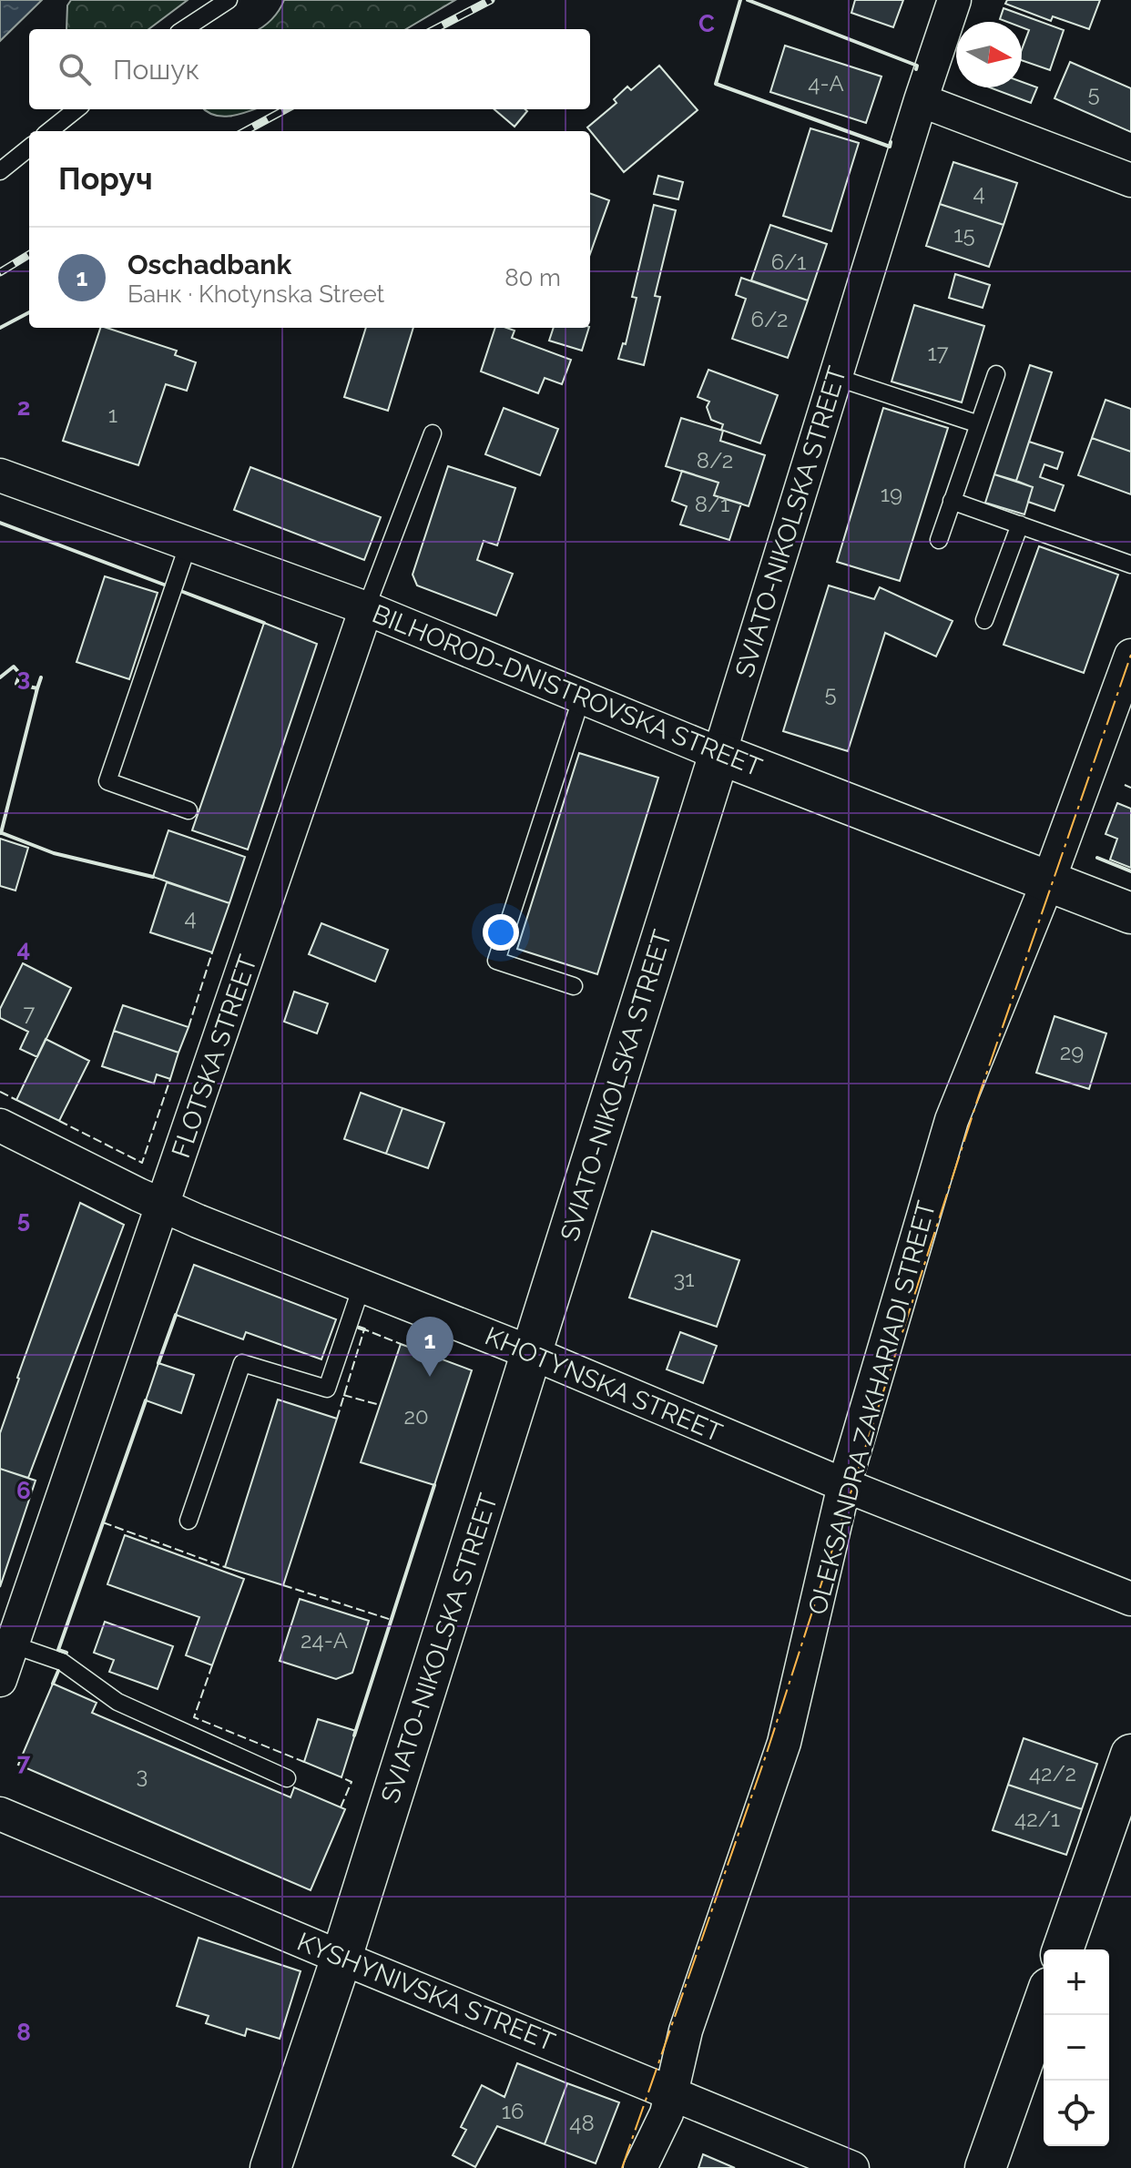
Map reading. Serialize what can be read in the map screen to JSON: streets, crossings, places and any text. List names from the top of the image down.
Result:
{
  "streets": {
    "main road": ["SVIATO-NIKOLSKA STREET", "BILHOROD-DNISTROVSKA STREET"],
    "street": [
      "FLOTSKA STREET",
      "KHOTYNSKA STREET",
      "OLEKSANDRA ZAKHARIADI STREET",
      "KYSHYNIVSKA STREET"
    ]
  },
  "crossings": [
    ["SVIATO-NIKOLSKA STREET", "BILHOROD-DNISTROVSKA STREET"],
    ["SVIATO-NIKOLSKA STREET", "KHOTYNSKA STREET"],
    ["SVIATO-NIKOLSKA STREET", "KYSHYNIVSKA STREET"],
    ["BILHOROD-DNISTROVSKA STREET", "FLOTSKA STREET"],
    ["BILHOROD-DNISTROVSKA STREET", "OLEKSANDRA ZAKHARIADI STREET"],
    ["FLOTSKA STREET", "KHOTYNSKA STREET"],
    ["KHOTYNSKA STREET", "OLEKSANDRA ZAKHARIADI STREET"],
    ["OLEKSANDRA ZAKHARIADI STREET", "KYSHYNIVSKA STREET"]
  ],
  "house_numbers": [
    "4-А",
    "5",
    "4",
    "15",
    "6/1",
    "6/2",
    "17",
    "1",
    "8/2",
    "19",
    "8/1",
    "5",
    "4",
    "7",
    "29",
    "31",
    "20",
    "24-А",
    "42/2",
    "3",
    "42/1",
    "16",
    "48"
  ],
  "north": "right",
  "page": {
    "search": "Пошук",
    "heading": "Поруч",
    "list": [
      {
        "mark": "1",
        "name": "Oschadbank",
        "note": "Банк · Khotynska Street",
        "value": "80 m"
      }
    ],
    "pins": "1",
    "map_buttons": ["+", "−"]
  },
  "grid": {
    "columns": ["C"],
    "rows": [
      "2",
      "3",
      "4",
      "5",
      "6",
      "7",
      "8"
    ]
  }
}
